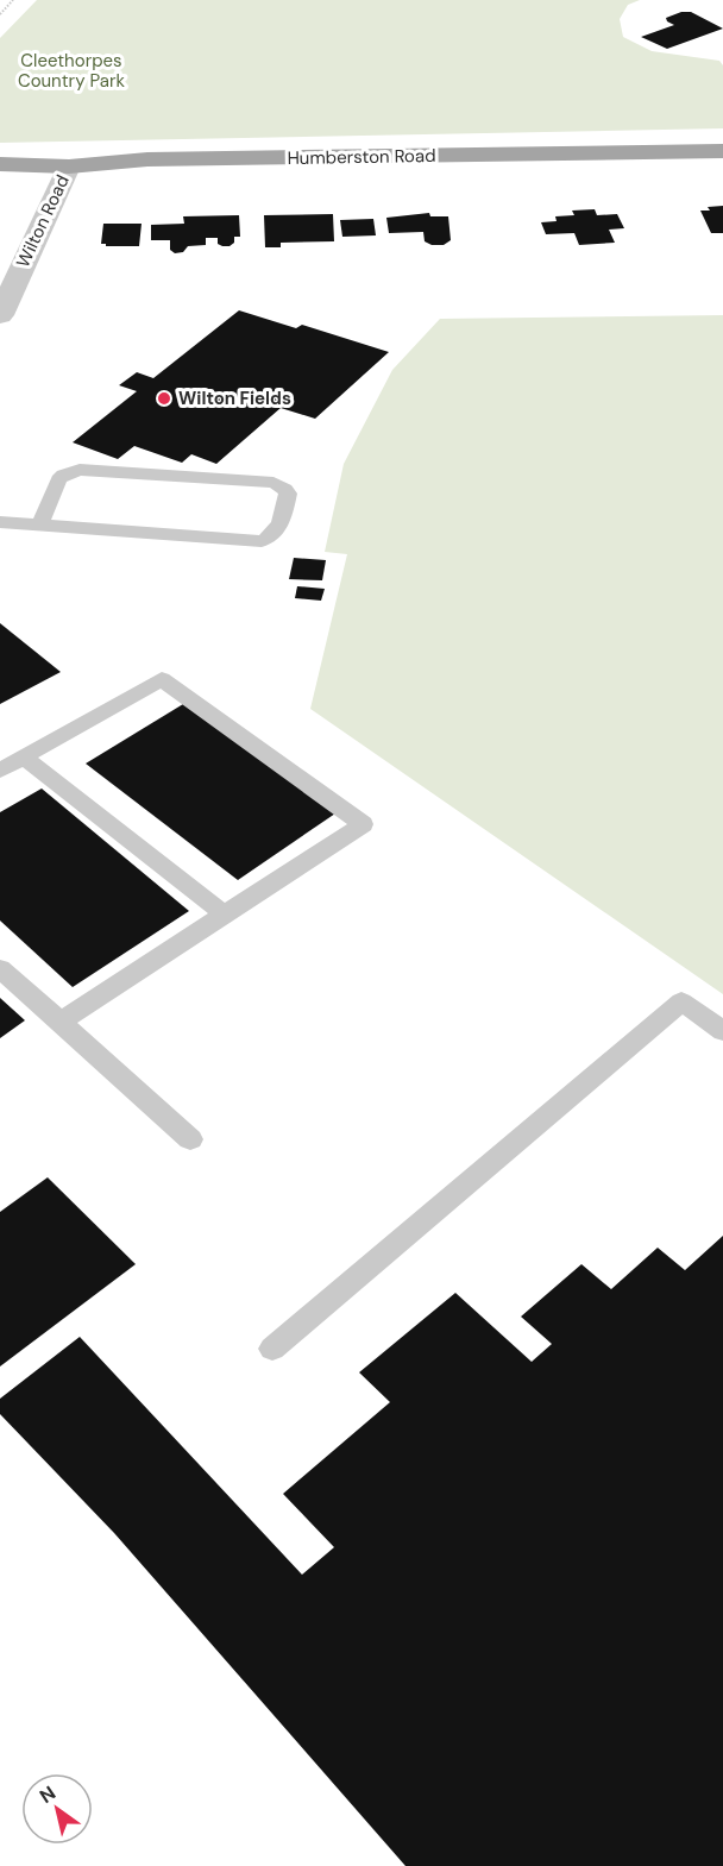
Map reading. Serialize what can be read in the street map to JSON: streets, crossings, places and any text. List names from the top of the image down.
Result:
{
  "streets": {
    "main road": ["Humberston Road"],
    "street": ["Wilton Road"]
  },
  "crossings": [
    ["Humberston Road", "Wilton Road"]
  ],
  "parks": ["Cleethorpes Country Park"],
  "places": ["Wilton Fields"],
  "north": "top left"
}
